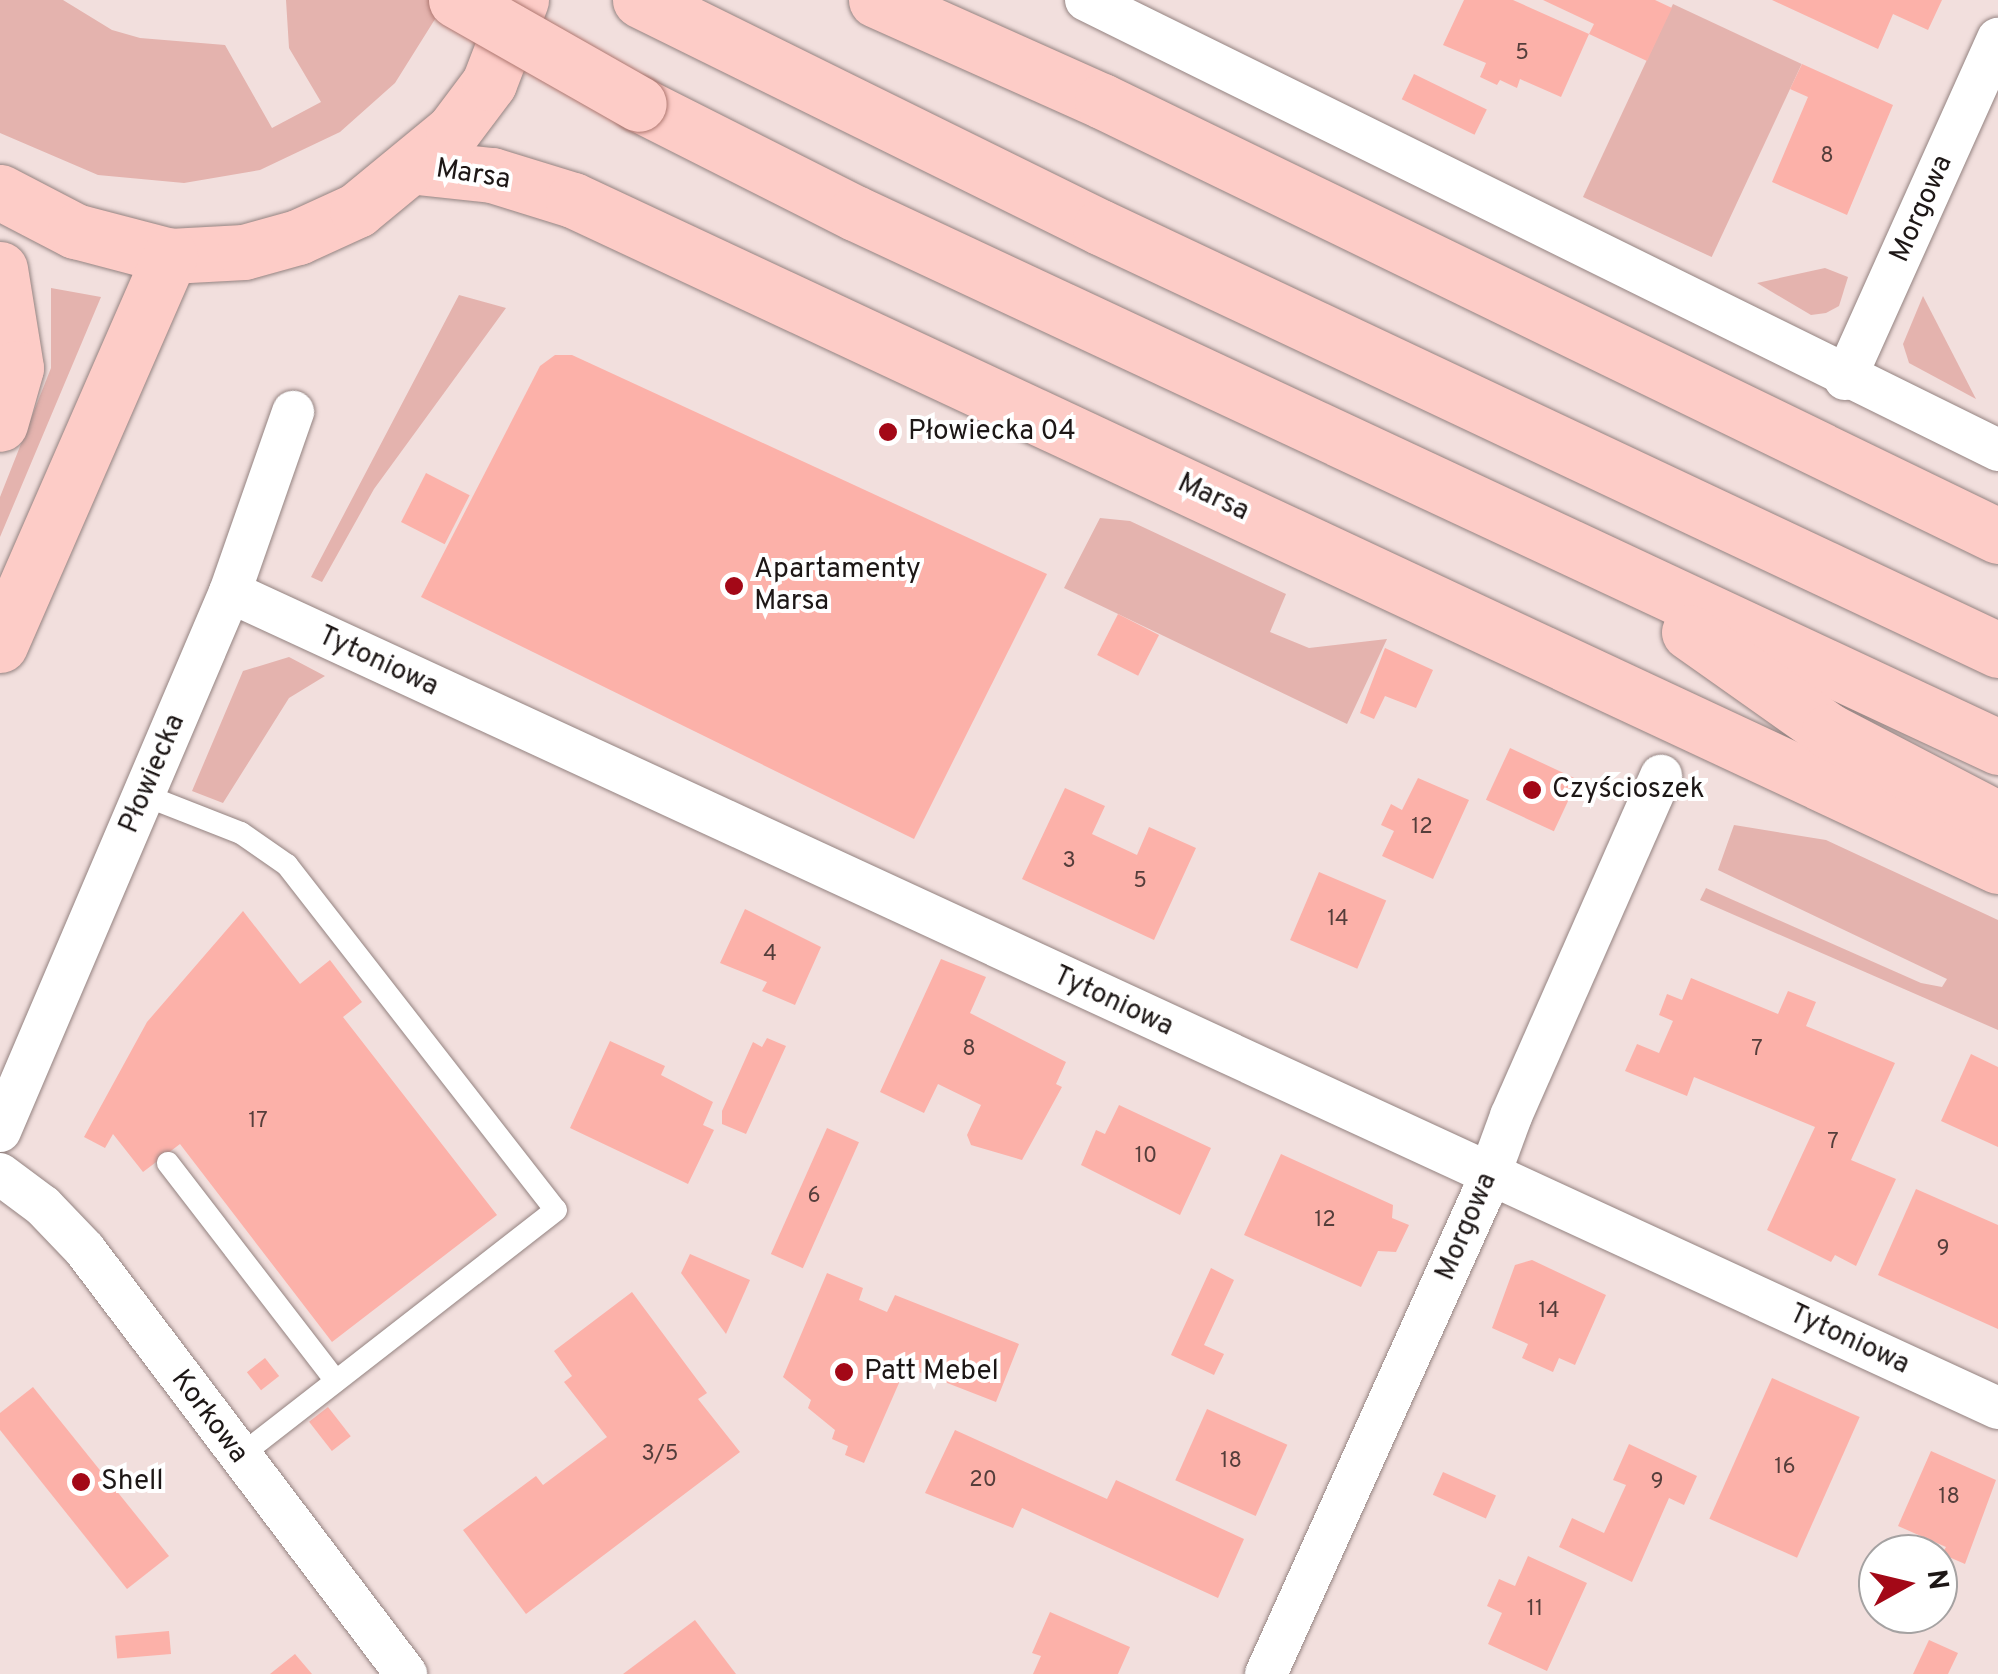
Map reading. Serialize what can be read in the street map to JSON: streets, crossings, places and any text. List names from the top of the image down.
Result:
{
  "streets": {
    "main road": ["Marsa"],
    "street": [
      "Morgowa",
      "Tytoniowa",
      "Płowiecka",
      "Korkowa"
    ]
  },
  "crossings": [
    ["Morgowa", "Tytoniowa"],
    ["Tytoniowa", "Płowiecka"]
  ],
  "places": [
    "Płowiecka 04",
    "Apartamenty Marsa",
    "Czyścioszek",
    "Patt Mebel",
    "Shell"
  ],
  "house_numbers": [
    "5",
    "8",
    "12",
    "3",
    "5",
    "14",
    "4",
    "8",
    "7",
    "17",
    "7",
    "10",
    "6",
    "12",
    "9",
    "14",
    "3/5",
    "18",
    "16",
    "20",
    "9",
    "18",
    "11"
  ],
  "north": "right"
}
